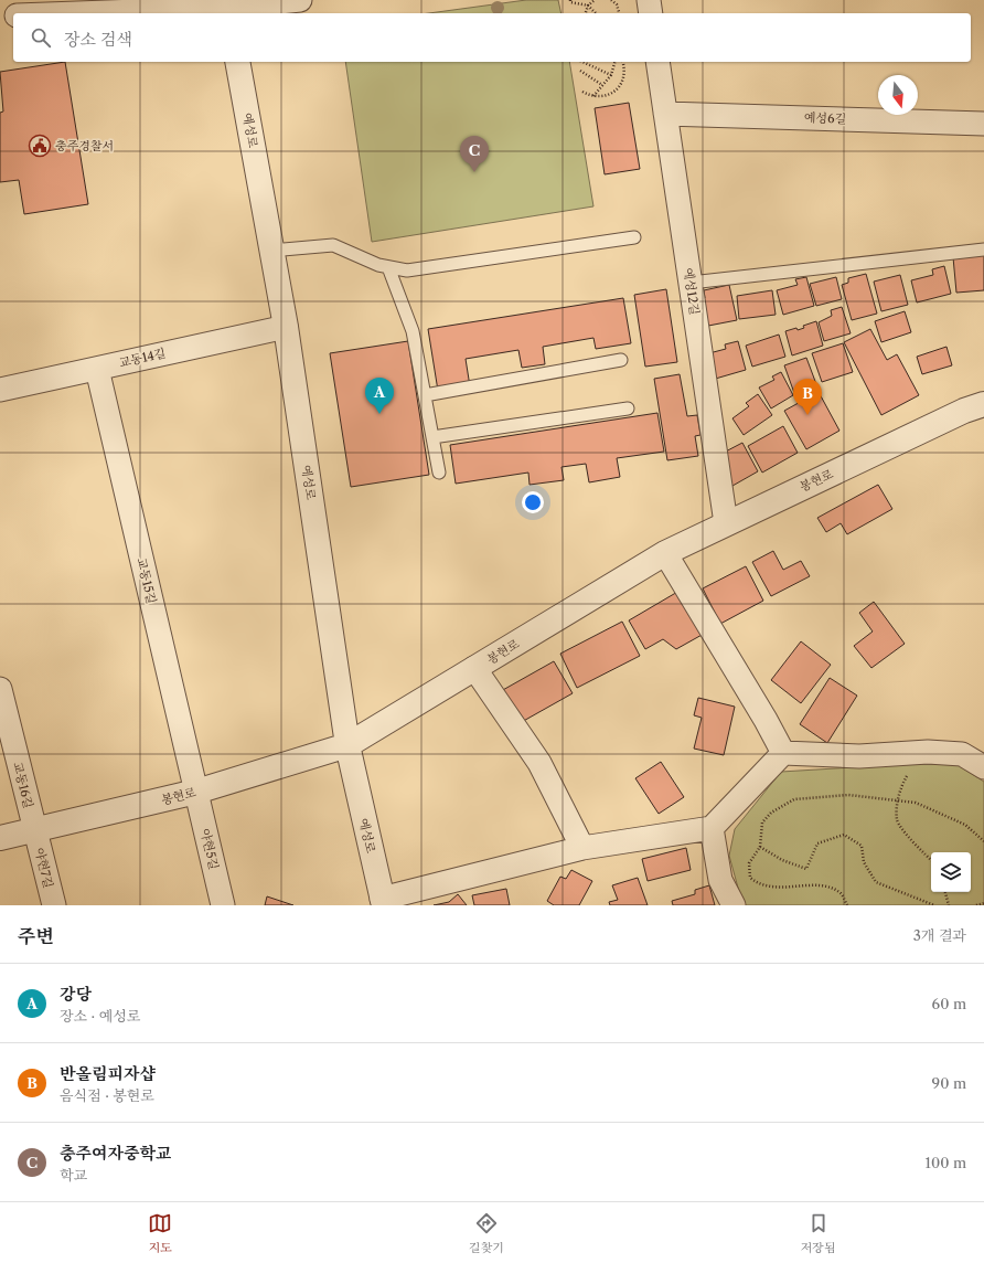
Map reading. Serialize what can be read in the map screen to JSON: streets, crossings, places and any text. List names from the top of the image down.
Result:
{
  "streets": {
    "street": [
      "예성6길",
      "예성로",
      "예성12길",
      "교동14길",
      "봉현로",
      "교동15길",
      "교동16길",
      "야현5길",
      "야현7길"
    ]
  },
  "crossings": [
    ["예성6길", "예성12길"],
    ["예성로", "교동14길"],
    ["예성로", "봉현로"],
    ["예성12길", "봉현로"],
    ["교동14길", "교동15길"],
    ["봉현로", "교동15길"],
    ["봉현로", "교동16길"],
    ["봉현로", "야현5길"],
    ["봉현로", "야현7길"],
    ["교동15길", "야현5길"],
    ["교동16길", "야현7길"]
  ],
  "places": {
    "public building": ["충주경찰서"]
  },
  "north": "bottom",
  "page": {
    "search": "장소 검색",
    "pins": ["C", "A", "B"],
    "heading": ["주변", "3개 결과"],
    "list": [
      {
        "mark": "A",
        "name": "강당",
        "note": "장소 · 예성로",
        "value": "60 m"
      },
      {
        "mark": "B",
        "name": "반올림피자샵",
        "note": "음식점 · 봉현로",
        "value": "90 m"
      },
      {
        "mark": "C",
        "name": "충주여자중학교",
        "note": "학교",
        "value": "100 m"
      }
    ],
    "nav": ["지도", "길찾기", "저장됨"]
  }
}
